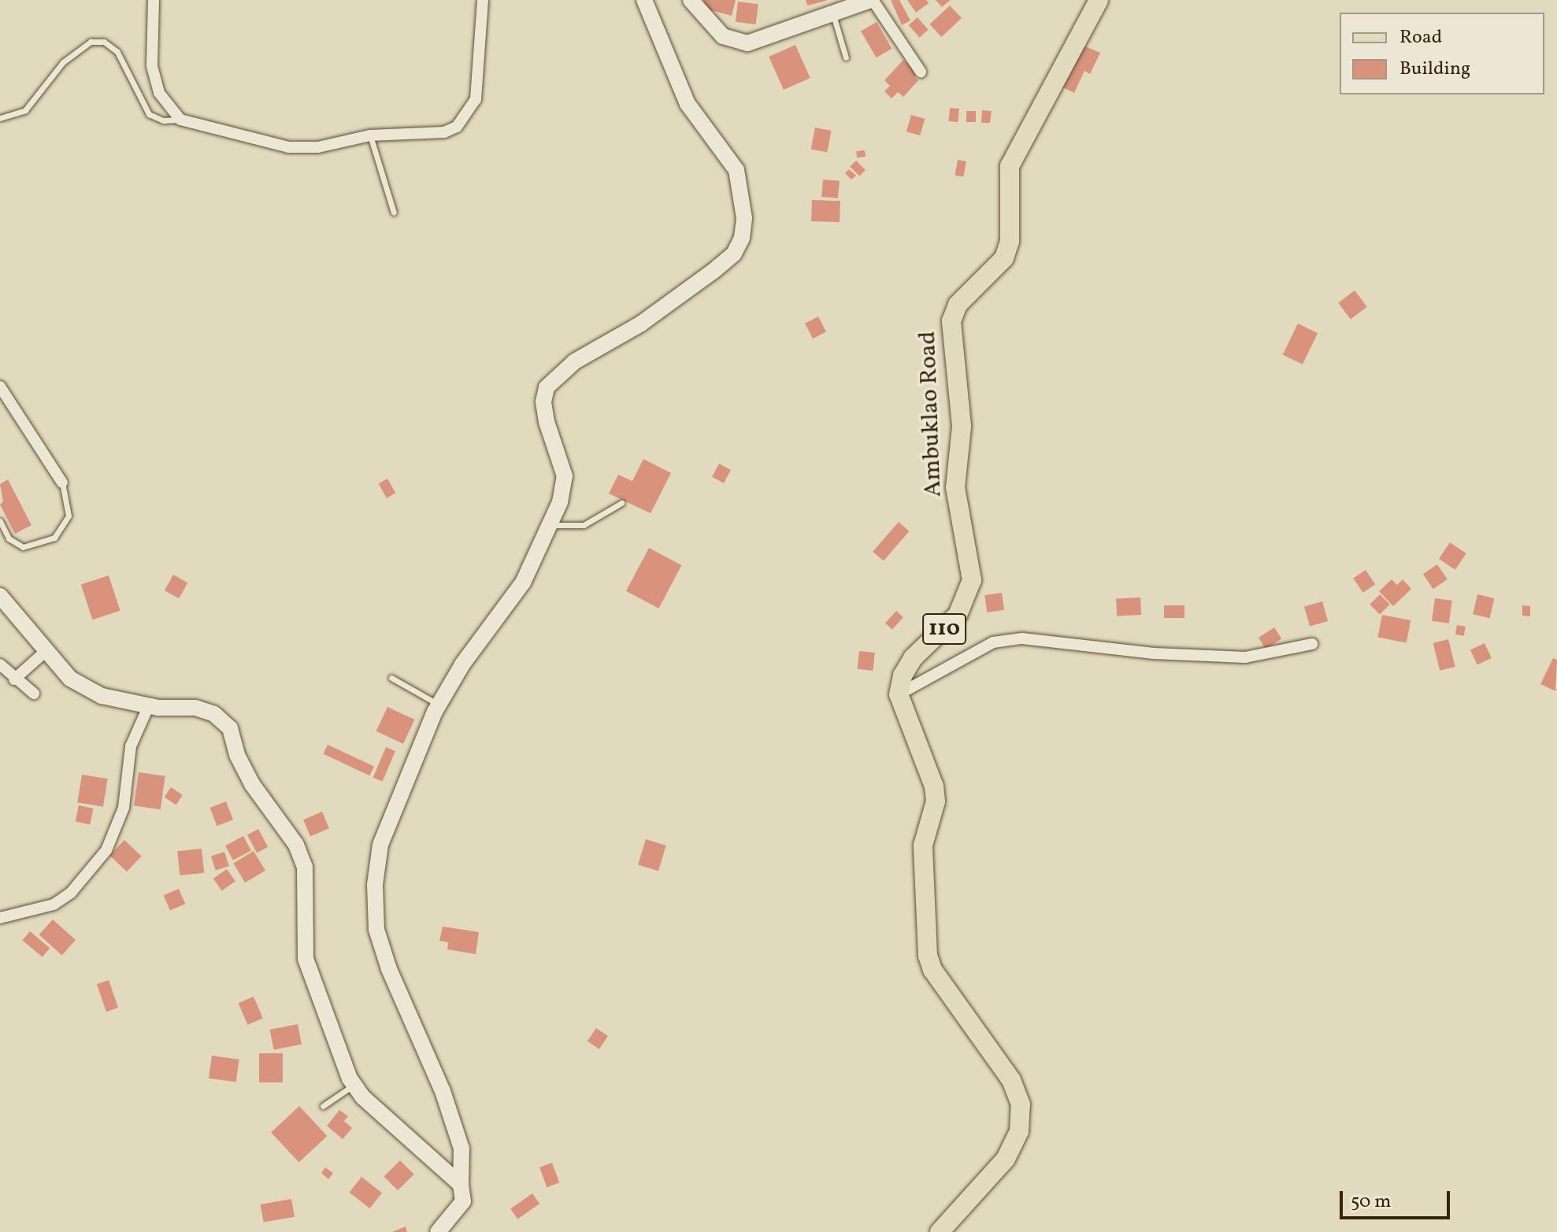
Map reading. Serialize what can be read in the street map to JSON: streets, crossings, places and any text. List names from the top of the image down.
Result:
{
  "streets": {
    "main road": ["Ambuklao Road", "110"]
  },
  "legend": ["Road", "Building"],
  "scale_bar": "50 m"
}
